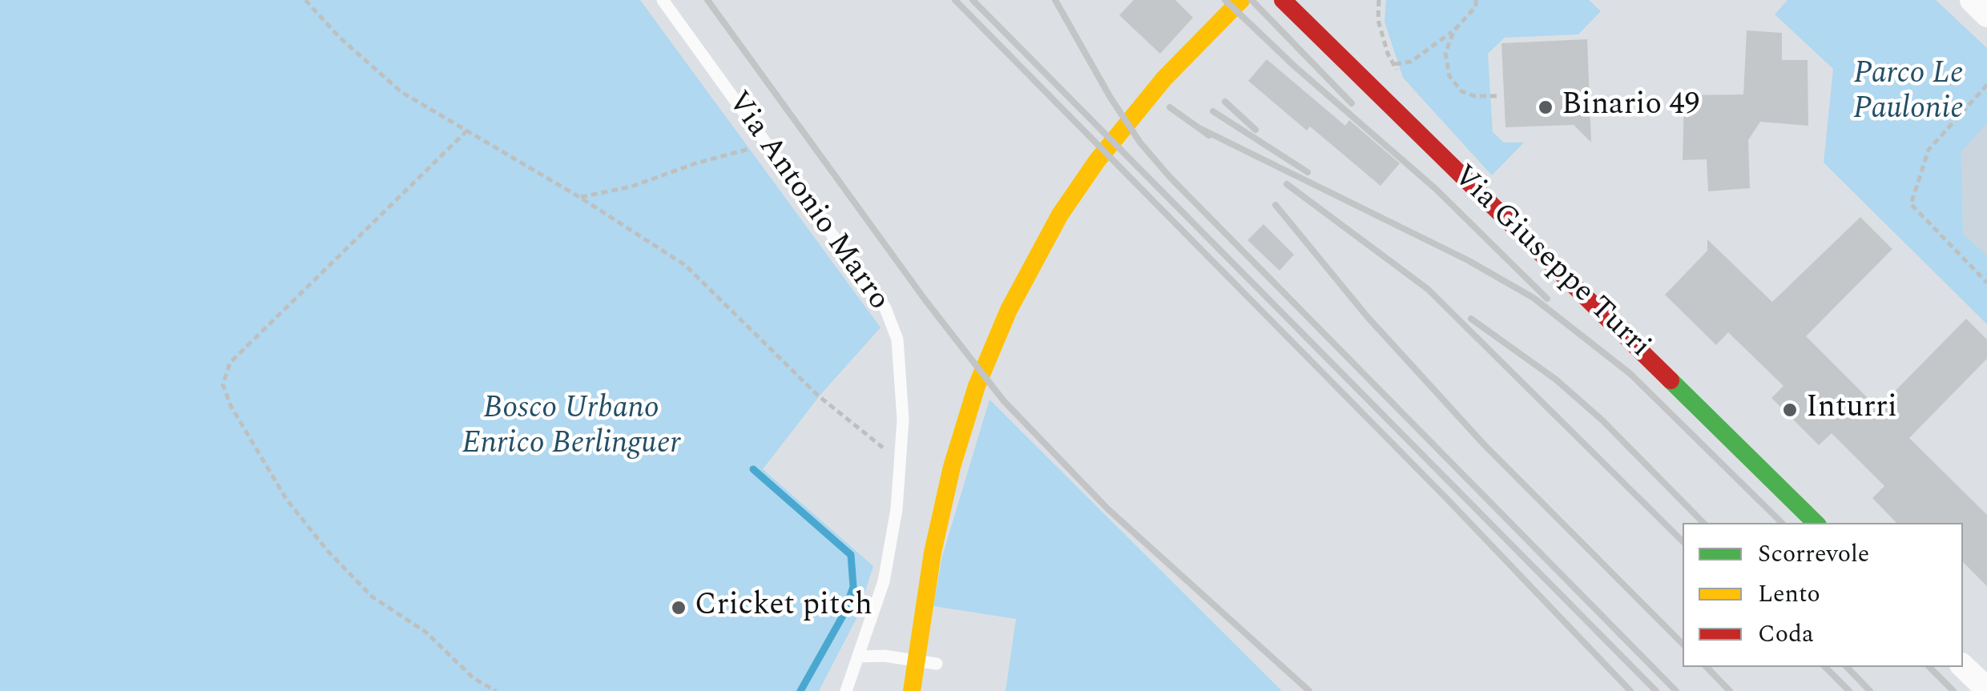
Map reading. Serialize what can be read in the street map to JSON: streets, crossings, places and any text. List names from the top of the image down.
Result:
{
  "streets": {
    "main road": ["Via Giuseppe Turri"],
    "lane": ["Via Antonio Marro"]
  },
  "parks": ["Parco Le Paulonie", "Bosco Urbano Enrico Berlinguer"],
  "places": ["Binario 49", "Inturri", "Cricket pitch"],
  "legend": ["Scorrevole", "Lento", "Coda"]
}
